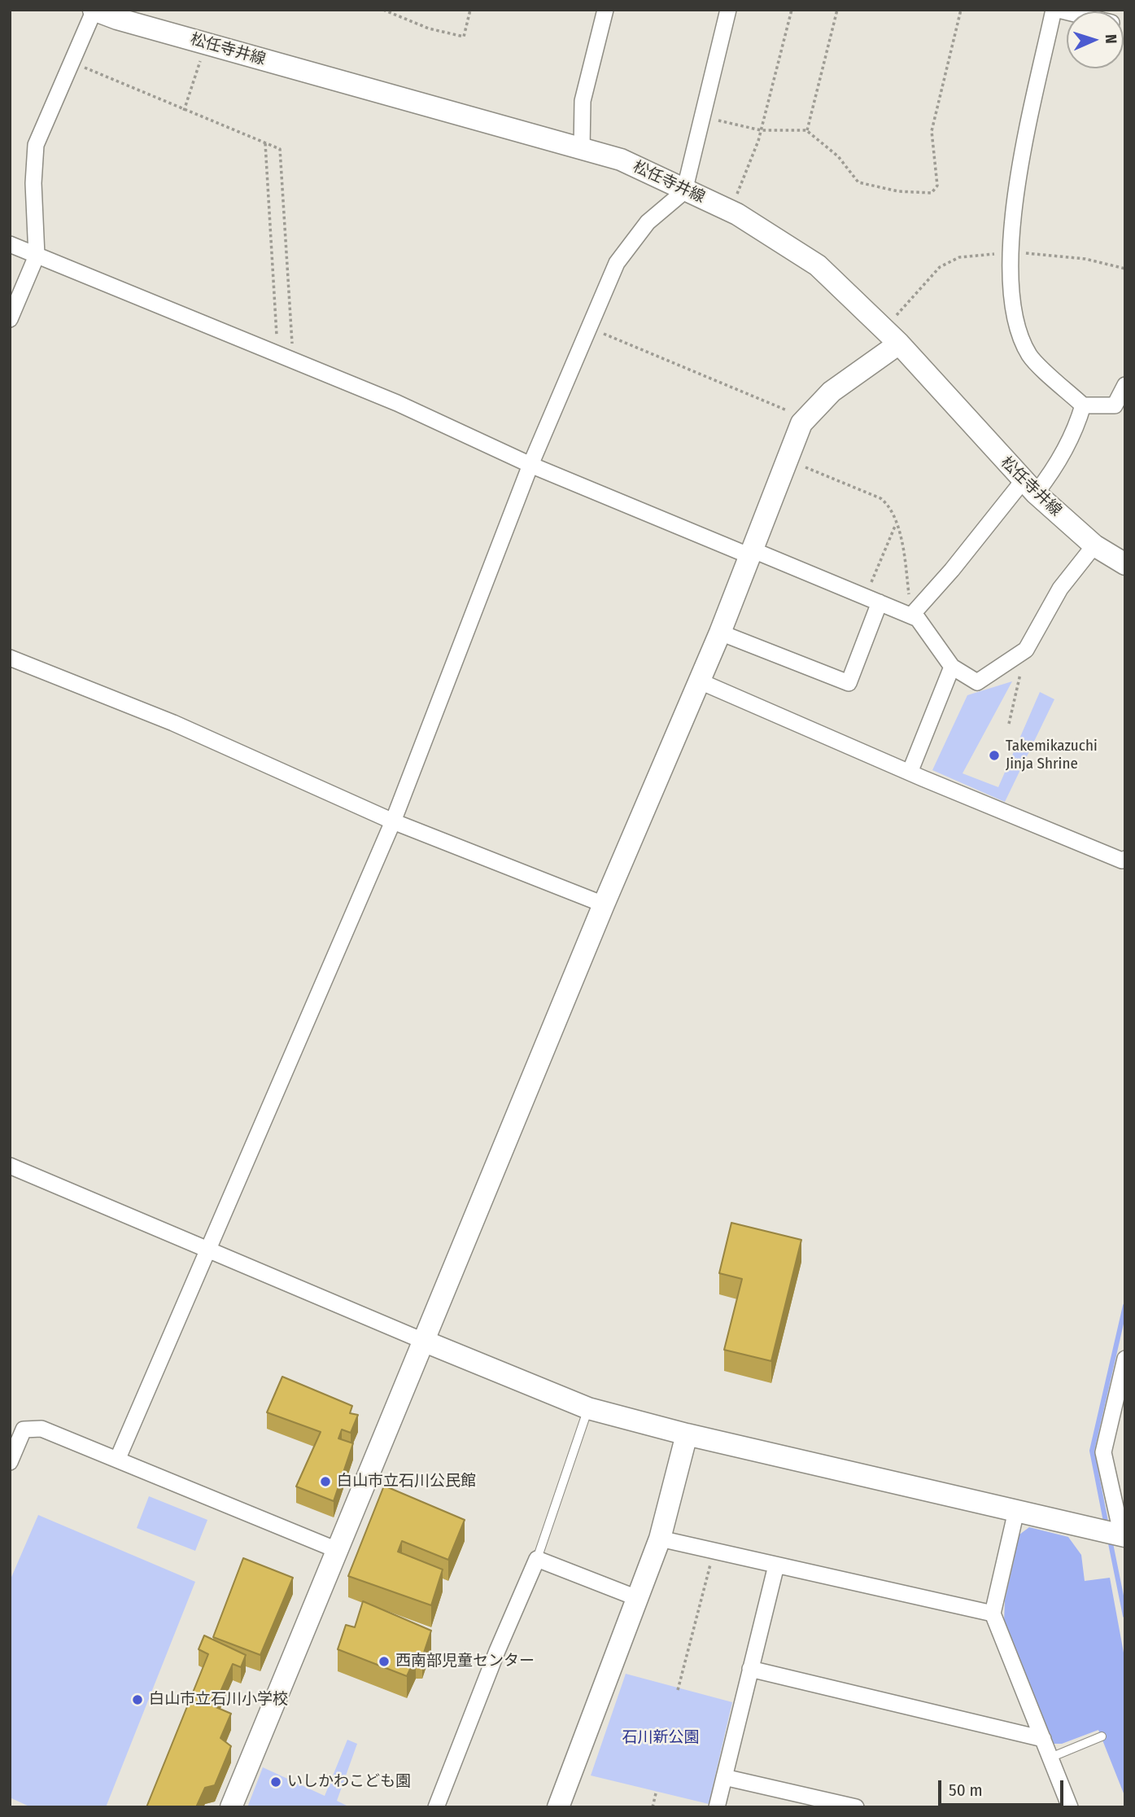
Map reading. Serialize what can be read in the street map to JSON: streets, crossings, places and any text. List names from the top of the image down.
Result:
{
  "streets": {
    "street": ["松任寺井線"]
  },
  "parks": ["石川新公園"],
  "places": [
    "Takemikazuchi Jinja Shrine",
    "白山市立石川公民館",
    "西南部児童センター",
    "白山市立石川小学校",
    "いしかわこども園"
  ],
  "scale_bar": "50 m",
  "north": "right"
}
